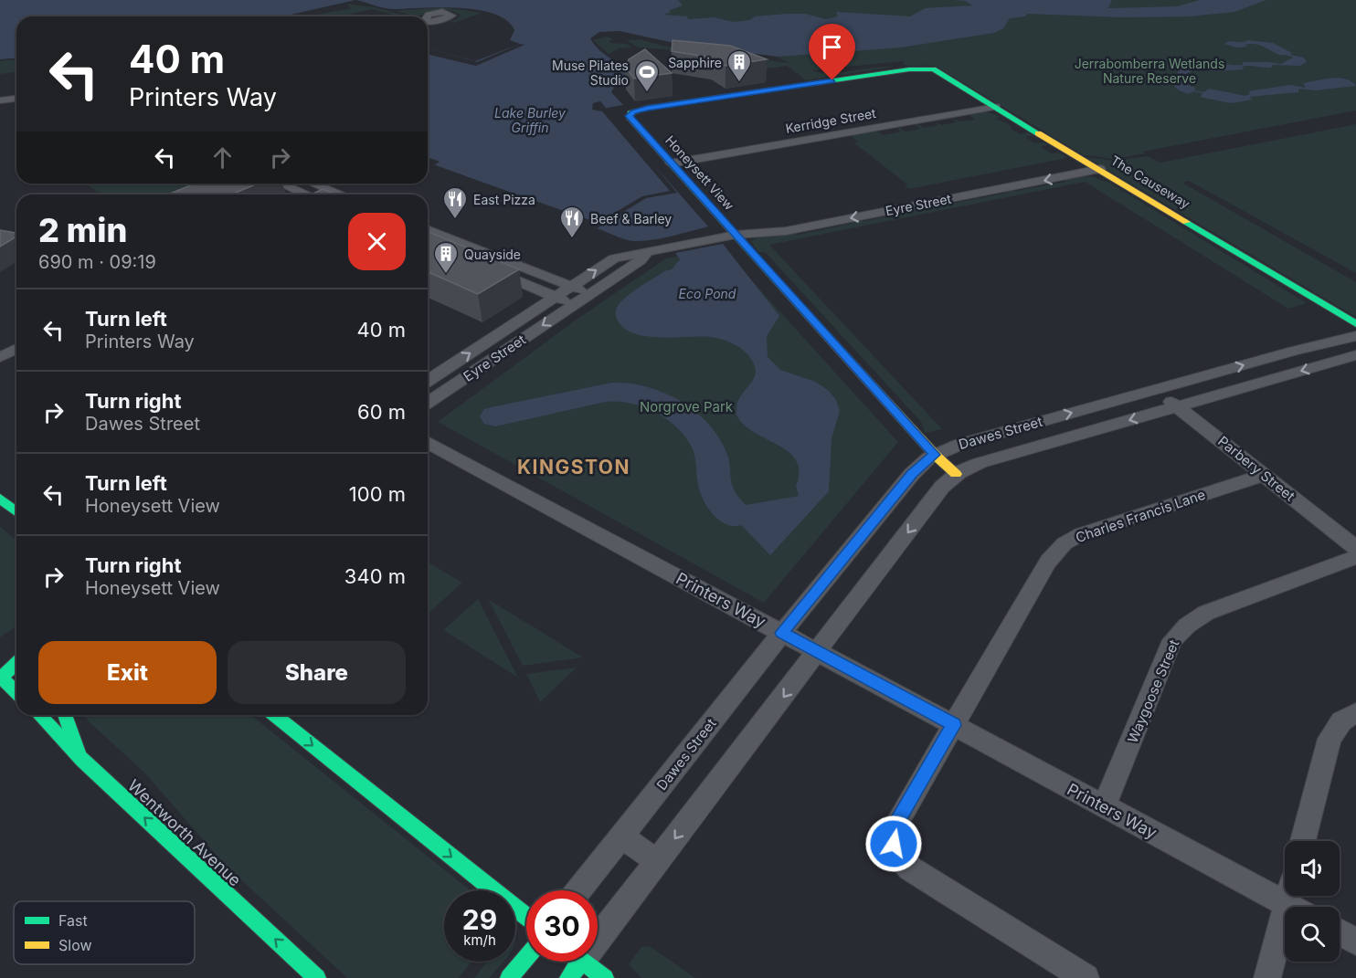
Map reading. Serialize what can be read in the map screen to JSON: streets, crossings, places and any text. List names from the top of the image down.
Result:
{
  "streets": {
    "street": [
      "Kerridge Street",
      "Honeysett View",
      "The Causeway",
      "Eyre Street",
      "Dawes Street",
      "Parbery Street",
      "Charles Francis Lane",
      "Printers Way",
      "Waygoose Street",
      "Wentworth Avenue"
    ]
  },
  "crossings": [
    ["Kerridge Street", "Honeysett View"],
    ["Kerridge Street", "The Causeway"],
    ["Honeysett View", "The Causeway"],
    ["Honeysett View", "Eyre Street"],
    ["Honeysett View", "Dawes Street"],
    ["The Causeway", "Eyre Street"],
    ["Dawes Street", "Parbery Street"],
    ["Dawes Street", "Printers Way"],
    ["Parbery Street", "Charles Francis Lane"],
    ["Charles Francis Lane", "Printers Way"],
    ["Printers Way", "Waygoose Street"]
  ],
  "one_way": ["Wentworth Avenue"],
  "districts": ["KINGSTON"],
  "water": ["Lake Burley Griffin", "Eco Pond"],
  "parks": ["Jerrabomberra Wetlands Nature Reserve", "Norgrove Park"],
  "places": {
    "building": ["Sapphire", "Quayside"],
    "sports": ["Muse Pilates Studio"],
    "restaurant": ["East Pizza", "Beef & Barley"]
  },
  "legend": ["Fast", "Slow"],
  "page": {
    "turn": ["40 m", "Printers Way"],
    "heading": ["2 min", "690 m · 09:19"],
    "list": [
      {
        "name": "Turn left",
        "note": "Printers Way",
        "value": "40 m"
      },
      {
        "name": "Turn right",
        "note": "Dawes Street",
        "value": "60 m"
      },
      {
        "name": "Turn left",
        "note": "Honeysett View",
        "value": "100 m"
      },
      {
        "name": "Turn right",
        "note": "Honeysett View",
        "value": "340 m"
      }
    ],
    "buttons": ["Exit", "Share"],
    "speed": "29 km/h",
    "limit": "30"
  }
}
